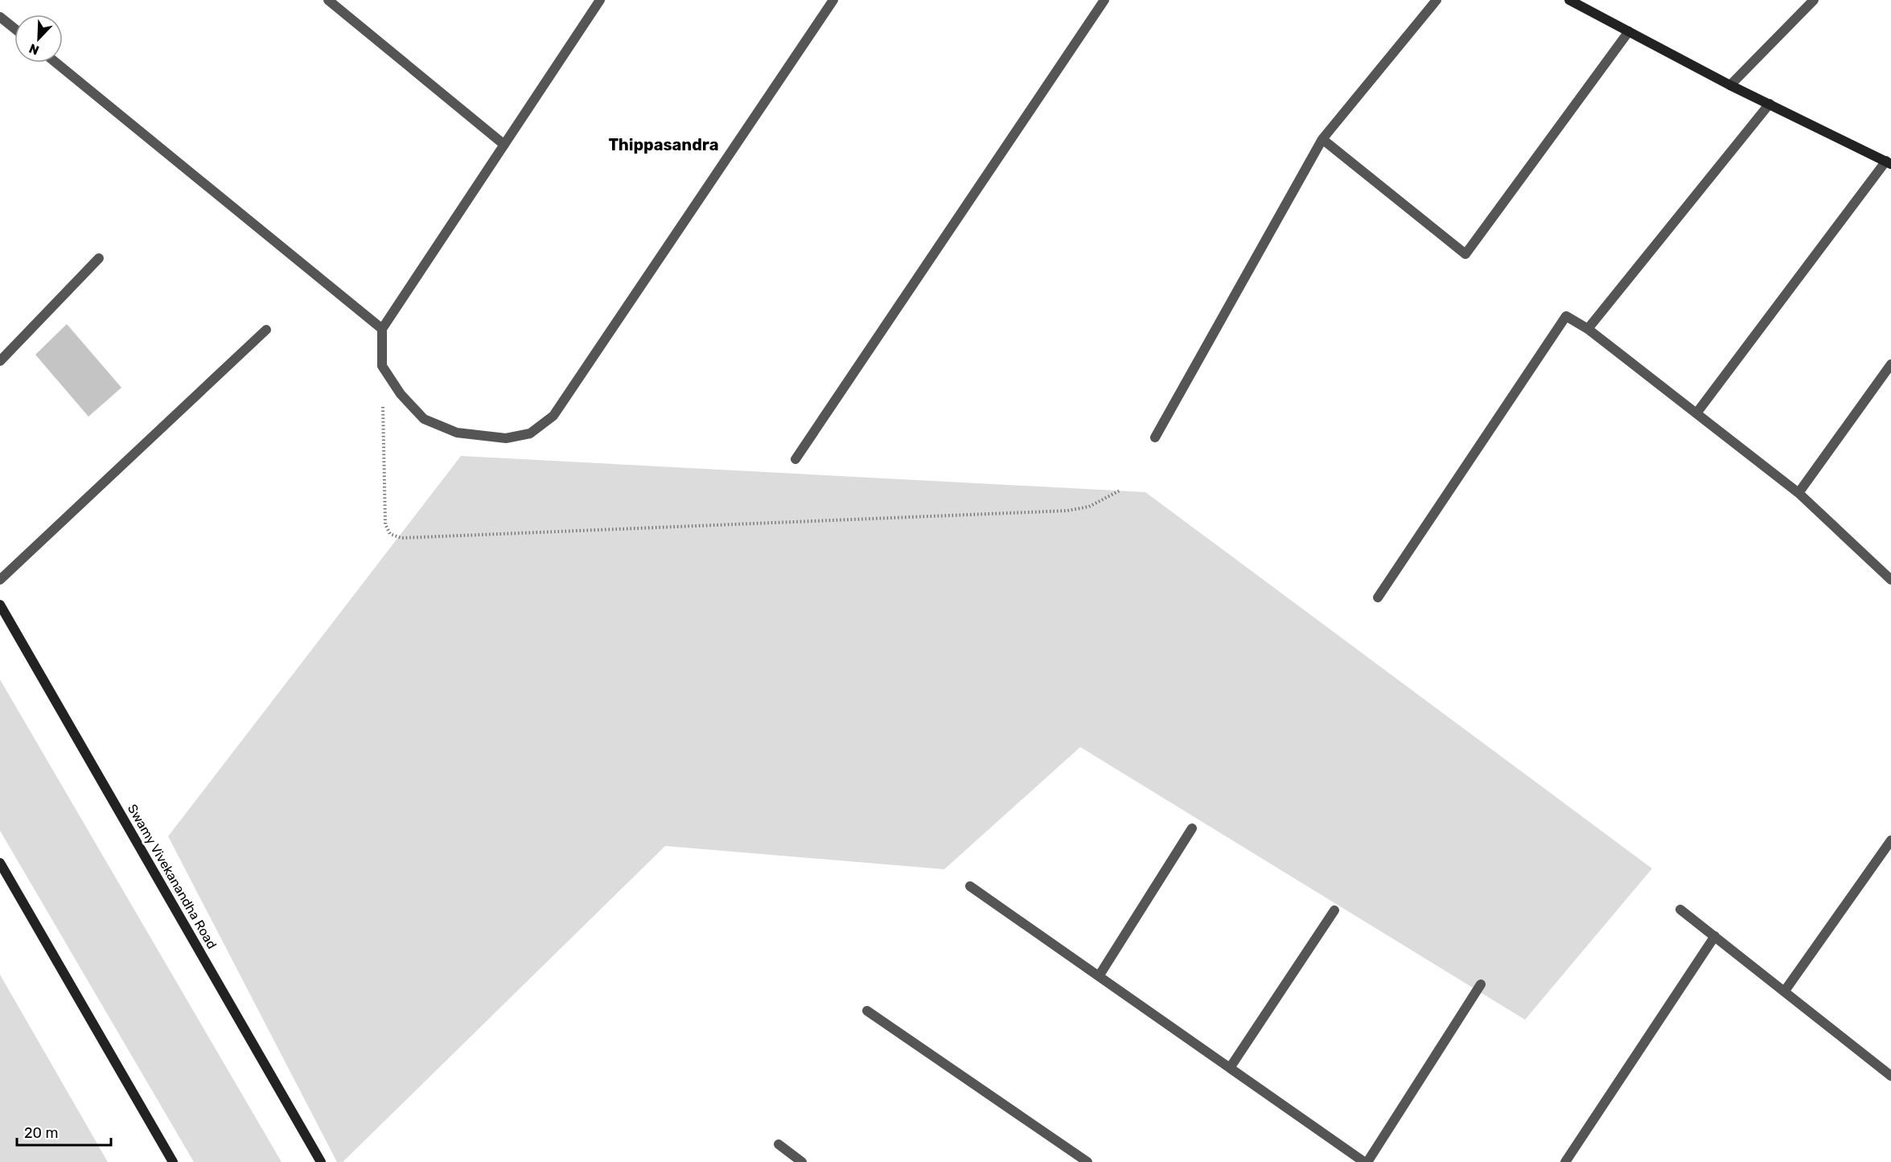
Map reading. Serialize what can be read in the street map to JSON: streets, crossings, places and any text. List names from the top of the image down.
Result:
{
  "streets": {
    "main road": ["Swamy Vivekanandha Road"]
  },
  "districts": ["Thippasandra"],
  "scale_bar": "20 m",
  "north": "bottom left"
}
